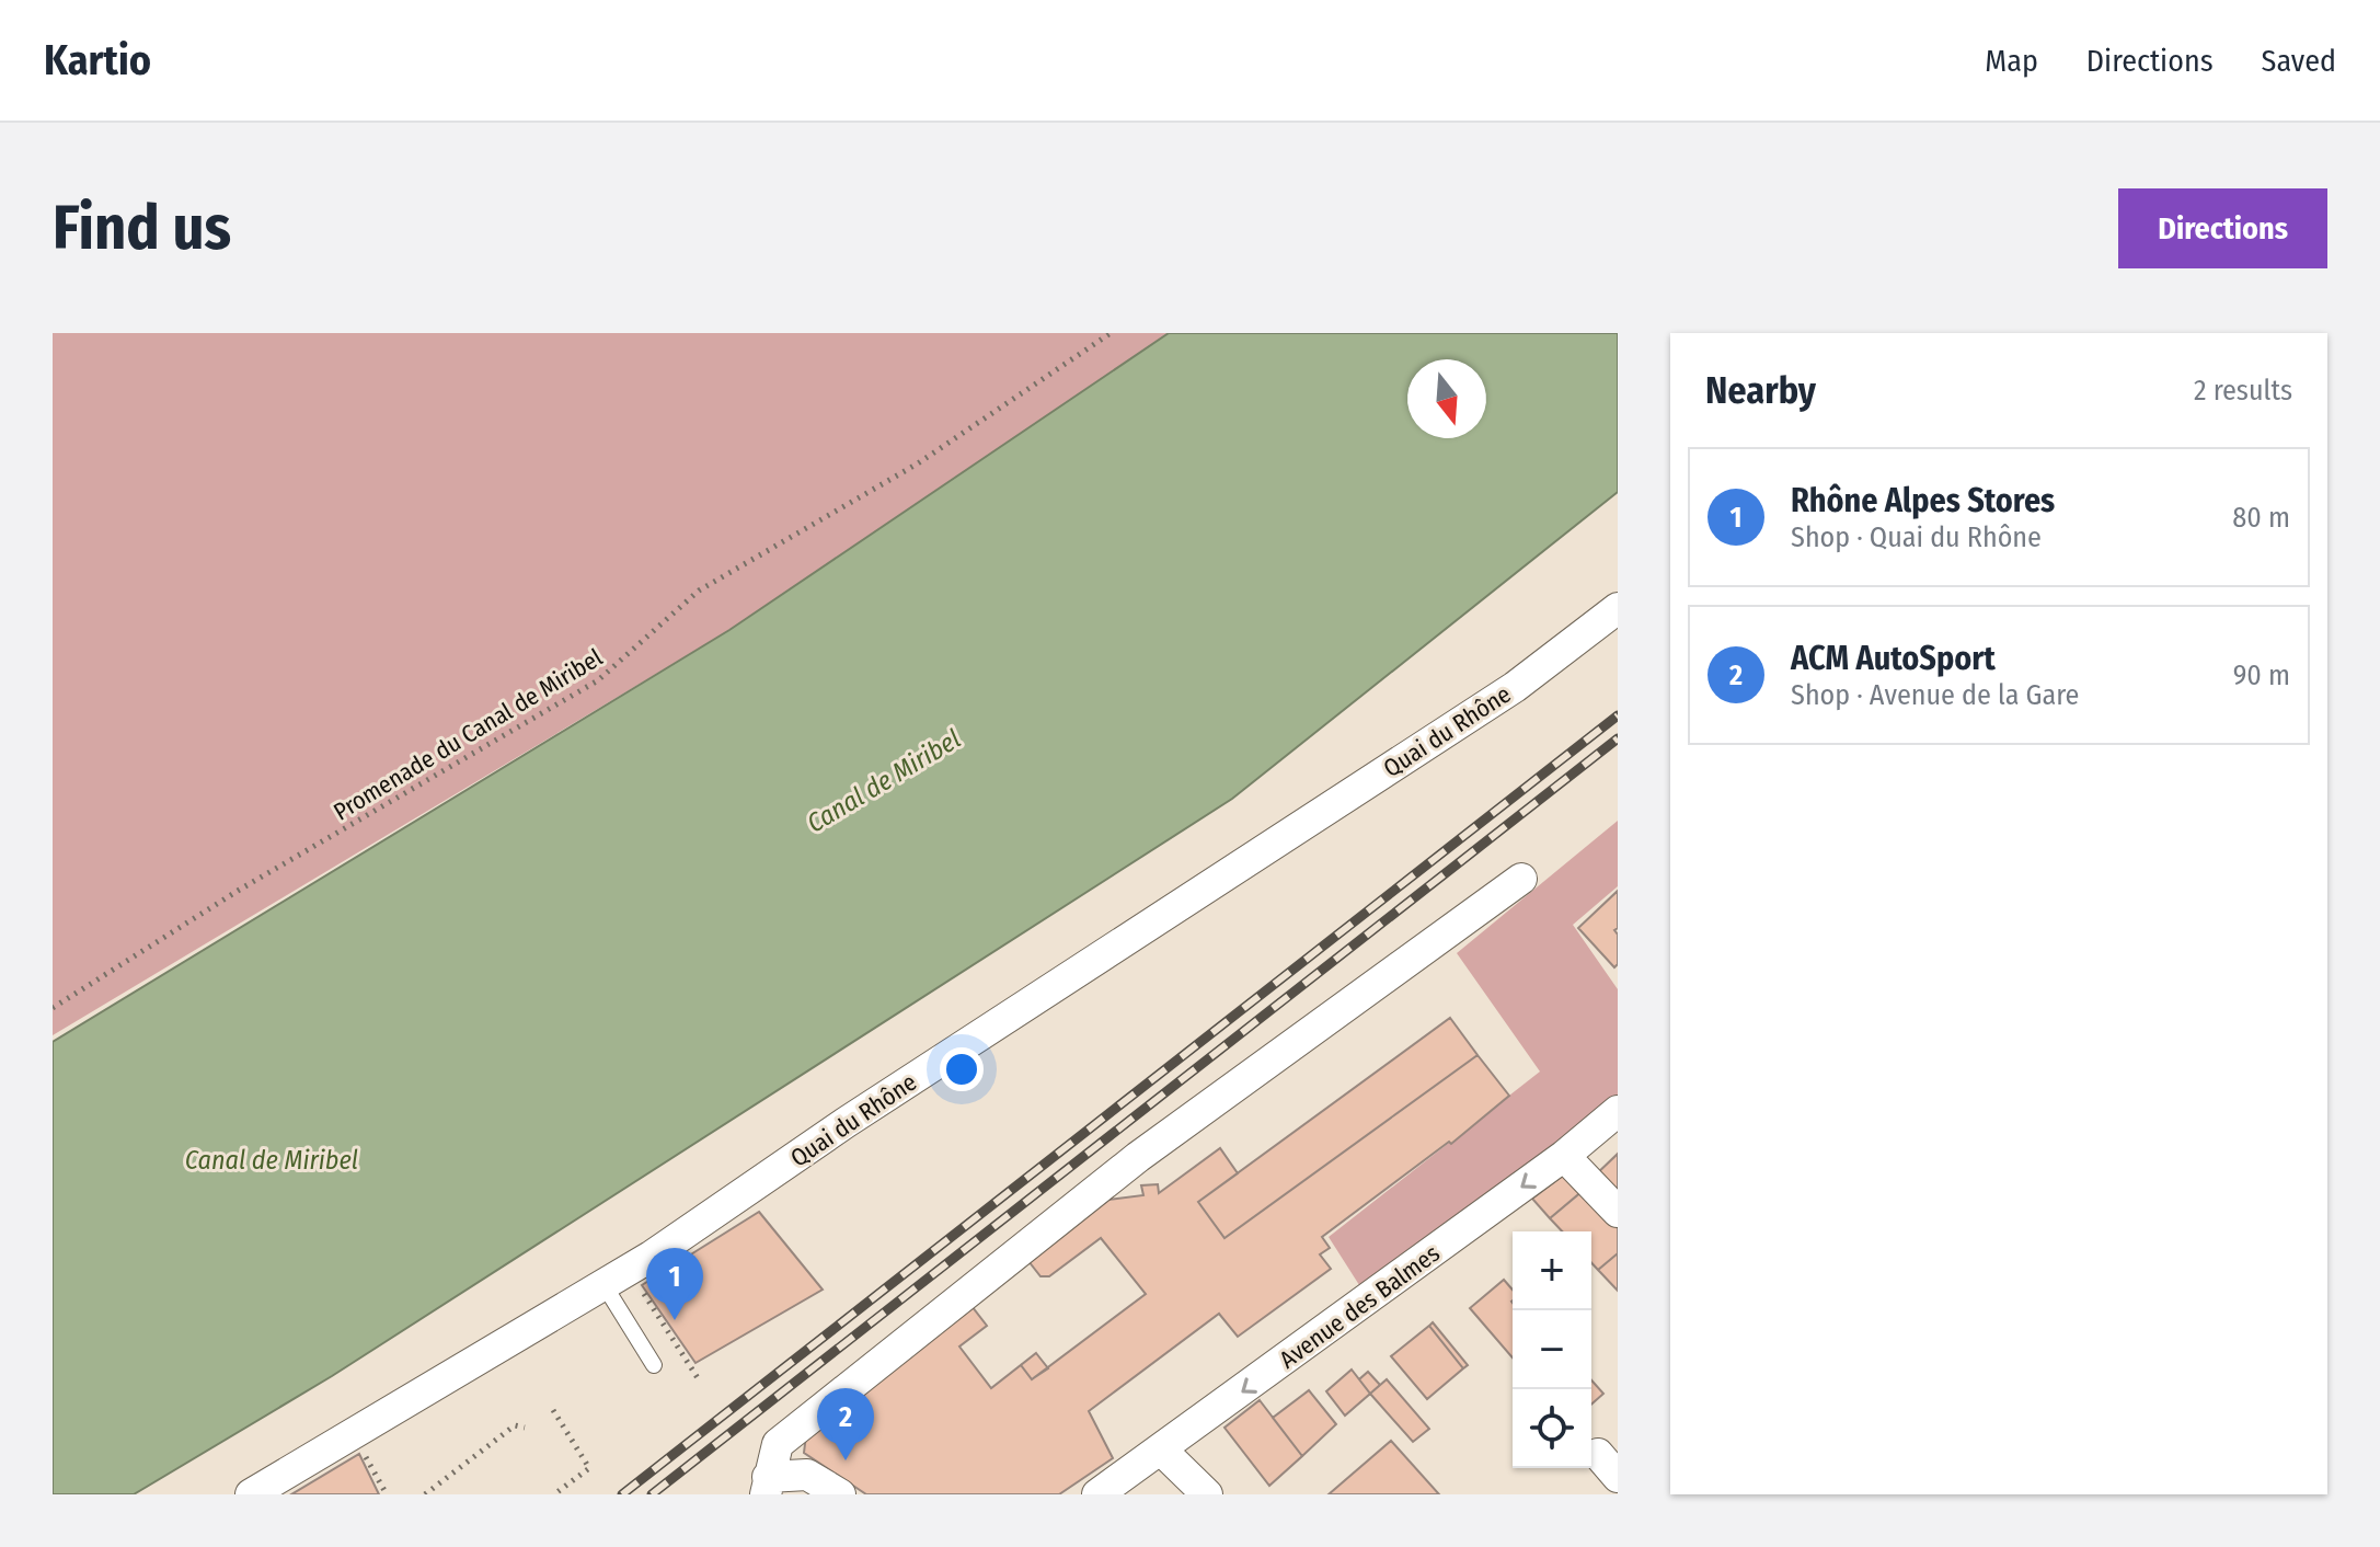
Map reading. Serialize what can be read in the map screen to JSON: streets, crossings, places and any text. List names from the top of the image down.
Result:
{
  "streets": {
    "street": ["Quai du Rhône", "Avenue des Balmes"],
    "path": ["Promenade du Canal de Miribel"]
  },
  "water": ["Canal de Miribel"],
  "north": "bottom",
  "page": {
    "header": "Kartio",
    "nav": ["Map", "Directions", "Saved"],
    "buttons": "Directions",
    "title": "Find us",
    "heading": ["Nearby", "2 results"],
    "list": [
      {
        "mark": "1",
        "name": "Rhône Alpes Stores",
        "note": "Shop · Quai du Rhône",
        "value": "80 m"
      },
      {
        "mark": "2",
        "name": "ACM AutoSport",
        "note": "Shop · Avenue de la Gare",
        "value": "90 m"
      }
    ],
    "map_buttons": ["+", "−"],
    "pins": ["1", "2"]
  }
}
